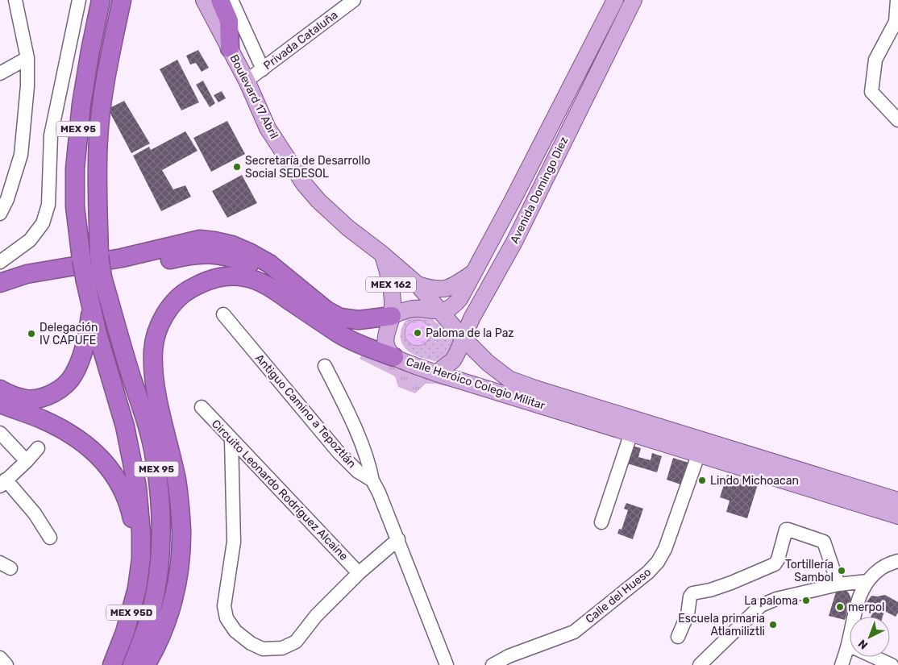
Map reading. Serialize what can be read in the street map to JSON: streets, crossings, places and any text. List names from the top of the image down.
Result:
{
  "streets": {
    "highway": ["MEX 95", "MEX 95D"],
    "main road": [
      "Boulevard 17 Abril",
      "Avenida Domingo Diez",
      "MEX 162",
      "Calle Heróico Colegio Militar"
    ],
    "street": [
      "Privada Cataluña",
      "Antiguo Camino a Tepoztlán",
      "Circuito Leonardo Rodríguez Alcaine",
      "Calle del Hueso"
    ]
  },
  "crossings": [
    ["Privada Cataluña", "Boulevard 17 Abril"],
    ["Boulevard 17 Abril", "Avenida Domingo Diez"],
    ["Boulevard 17 Abril", "MEX 162"],
    ["Boulevard 17 Abril", "Calle Heróico Colegio Militar"],
    ["MEX 95", "MEX 95D"],
    ["Avenida Domingo Diez", "MEX 162"],
    ["Avenida Domingo Diez", "Calle Heróico Colegio Militar"],
    ["MEX 162", "Calle Heróico Colegio Militar"],
    ["Calle Heróico Colegio Militar", "Calle del Hueso"]
  ],
  "places": [
    "Secretaría de Desarrollo Social SEDESOL",
    "Paloma de la Paz",
    "Delegación IV CAPUFE",
    "Lindo Michoacan",
    "Tortillería Sambol",
    "La paloma",
    "merpol",
    "Escuela primaria Atlamiliztli"
  ],
  "north": "bottom left"
}
